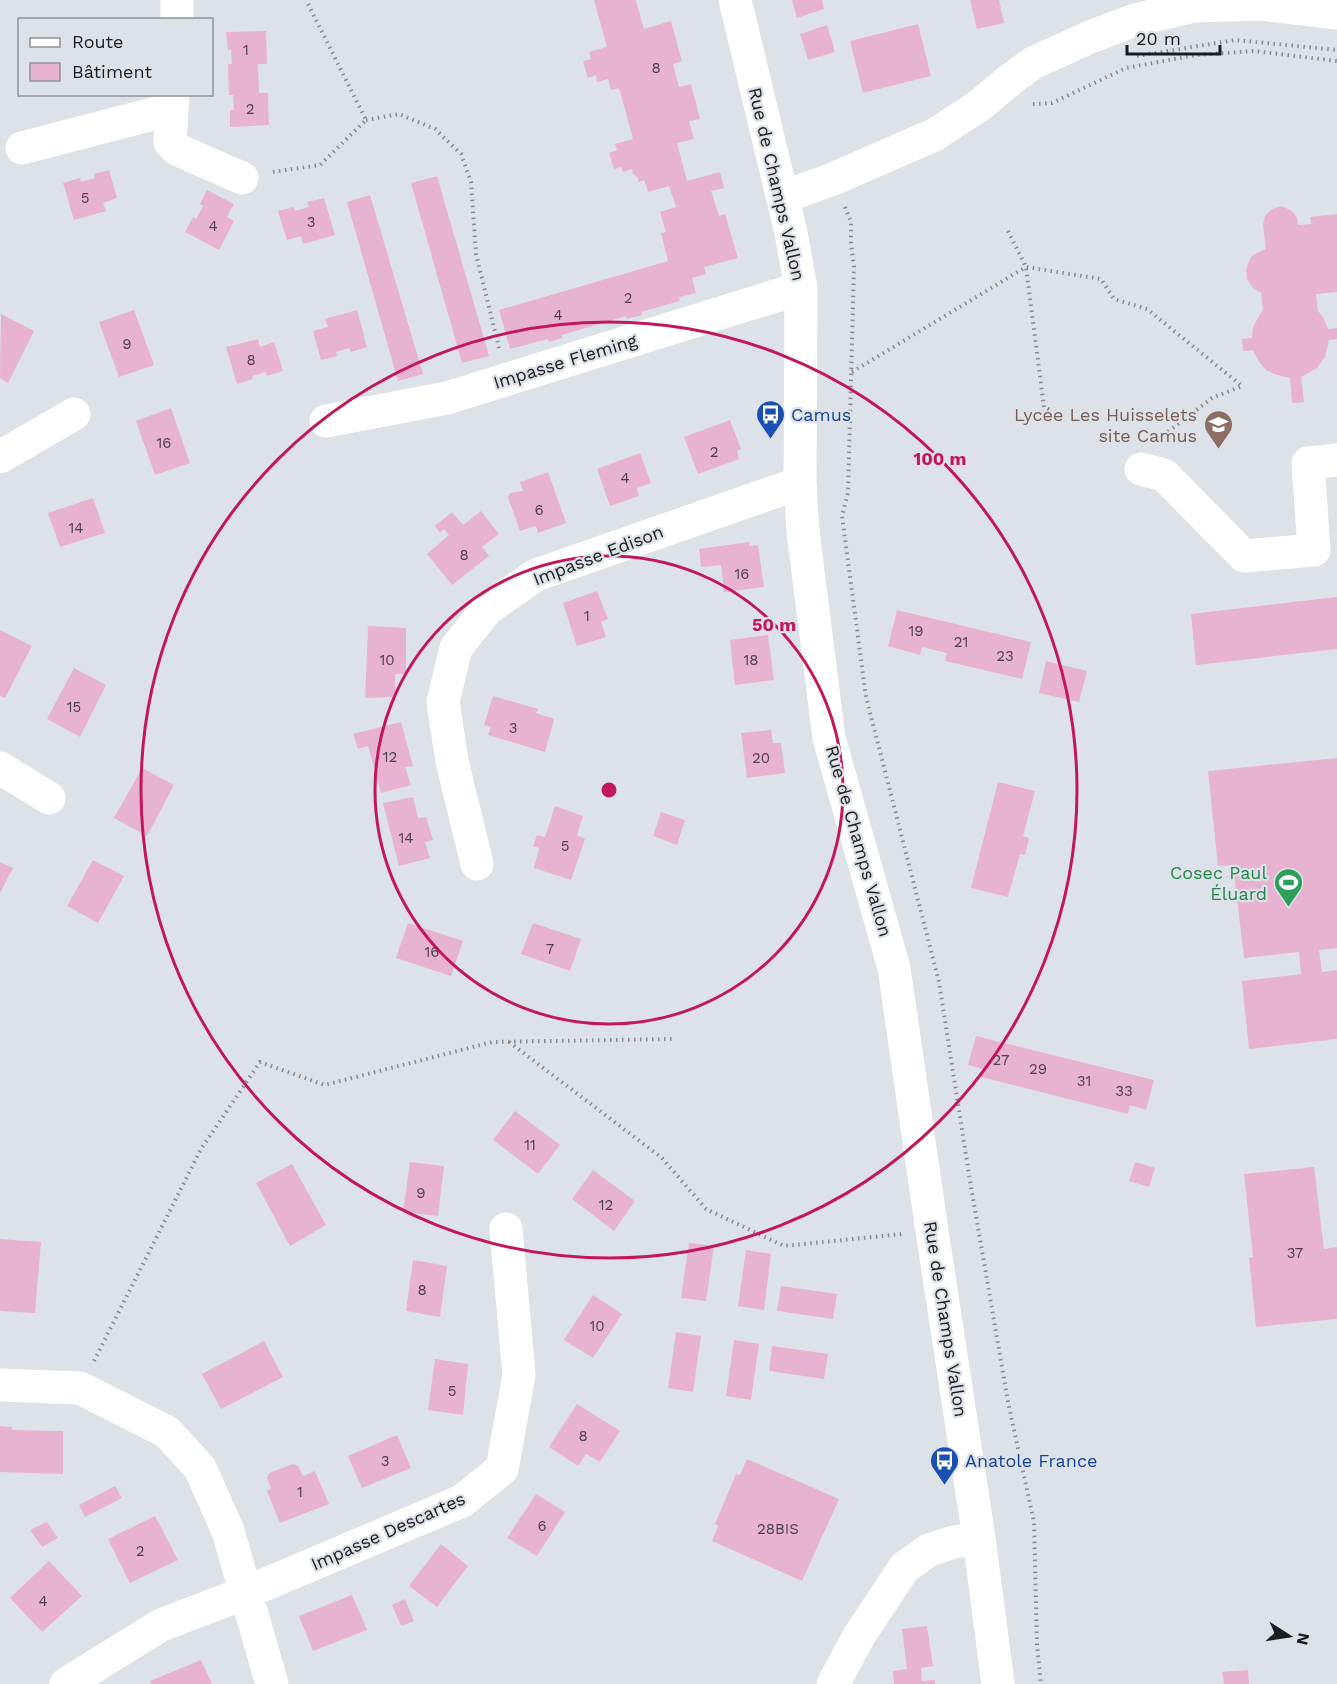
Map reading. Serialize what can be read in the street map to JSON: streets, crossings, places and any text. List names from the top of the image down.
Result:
{
  "streets": {
    "street": [
      "Rue de Champs Vallon",
      "Impasse Fleming",
      "Impasse Edison",
      "Impasse Descartes"
    ]
  },
  "crossings": [
    ["Rue de Champs Vallon", "Impasse Fleming"],
    ["Rue de Champs Vallon", "Impasse Edison"]
  ],
  "places": {
    "bus stop": ["Camus", "Anatole France"],
    "school or university": ["Lycée Les Huisselets site Camus"],
    "sports": ["Cosec Paul Éluard"]
  },
  "house_numbers": [
    "1",
    "8",
    "2",
    "5",
    "3",
    "4",
    "2",
    "4",
    "9",
    "8",
    "16",
    "2",
    "4",
    "6",
    "14",
    "8",
    "16",
    "1",
    "19",
    "21",
    "23",
    "10",
    "18",
    "15",
    "3",
    "12",
    "20",
    "14",
    "5",
    "7",
    "16",
    "27",
    "29",
    "31",
    "33",
    "11",
    "9",
    "12",
    "37",
    "8",
    "10",
    "5",
    "8",
    "3",
    "1",
    "6",
    "28BIS",
    "2",
    "4"
  ],
  "legend": ["Route", "Bâtiment"],
  "scale_bar": "20 m",
  "north": "right",
  "rings": ["100 m", "50 m"]
}
